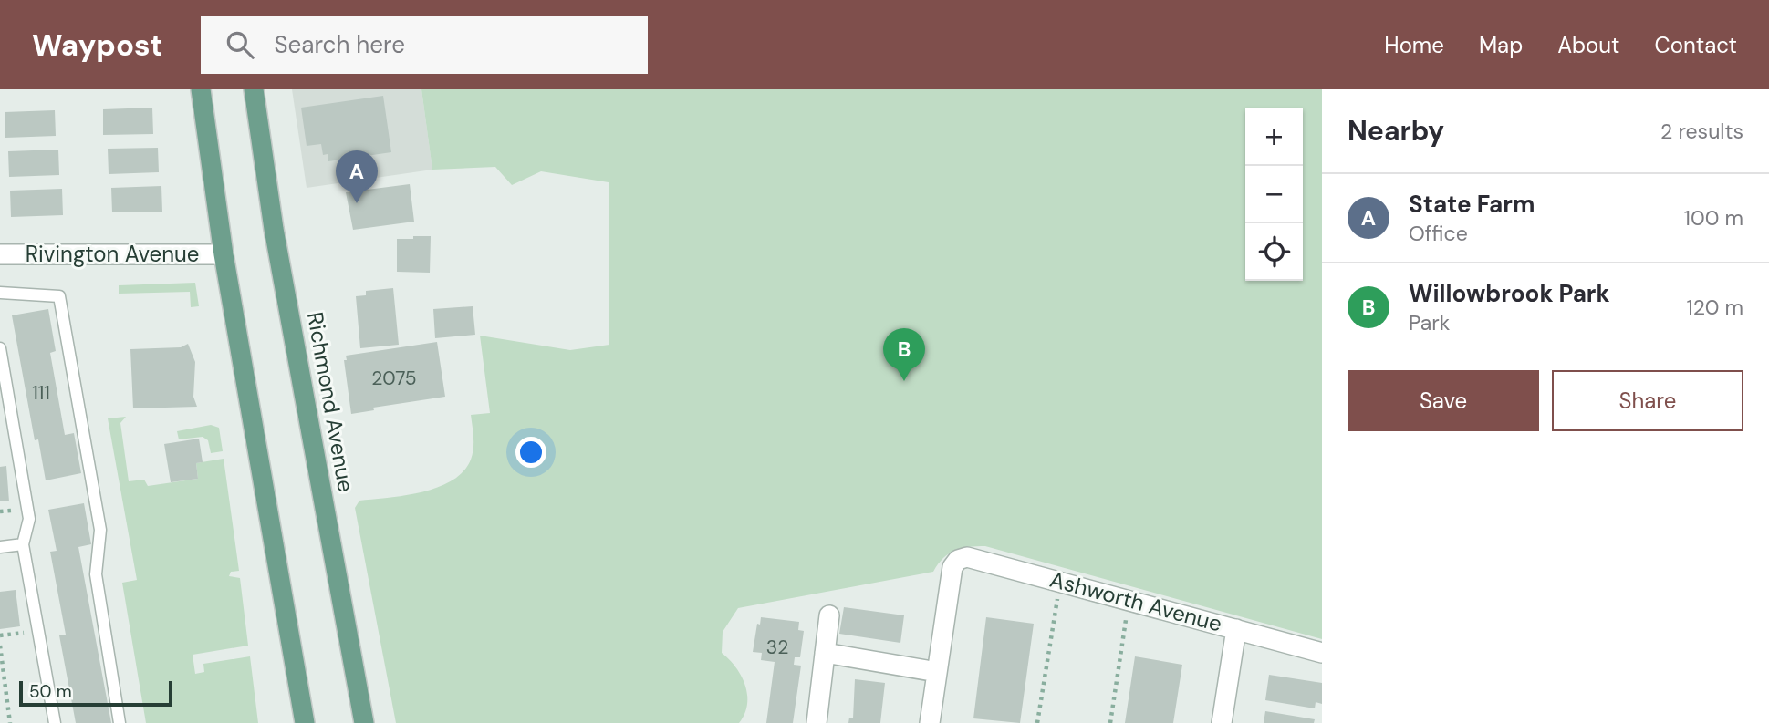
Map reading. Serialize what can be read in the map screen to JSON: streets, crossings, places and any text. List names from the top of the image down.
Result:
{
  "streets": {
    "main road": ["Richmond Avenue"],
    "street": ["Rivington Avenue", "Ashworth Avenue"]
  },
  "house_numbers": ["2075", "111", "32"],
  "scale_bar": "50 m",
  "page": {
    "header": "Waypost",
    "search": "Search here",
    "nav": [
      "Home",
      "Map",
      "About",
      "Contact"
    ],
    "heading": ["Nearby", "2 results"],
    "map_buttons": ["+", "−"],
    "pins": ["A", "B"],
    "list": [
      {
        "mark": "A",
        "name": "State Farm",
        "note": "Office",
        "value": "100 m"
      },
      {
        "mark": "B",
        "name": "Willowbrook Park",
        "note": "Park",
        "value": "120 m"
      }
    ],
    "buttons": ["Save", "Share"],
    "scale": "50 m"
  }
}
